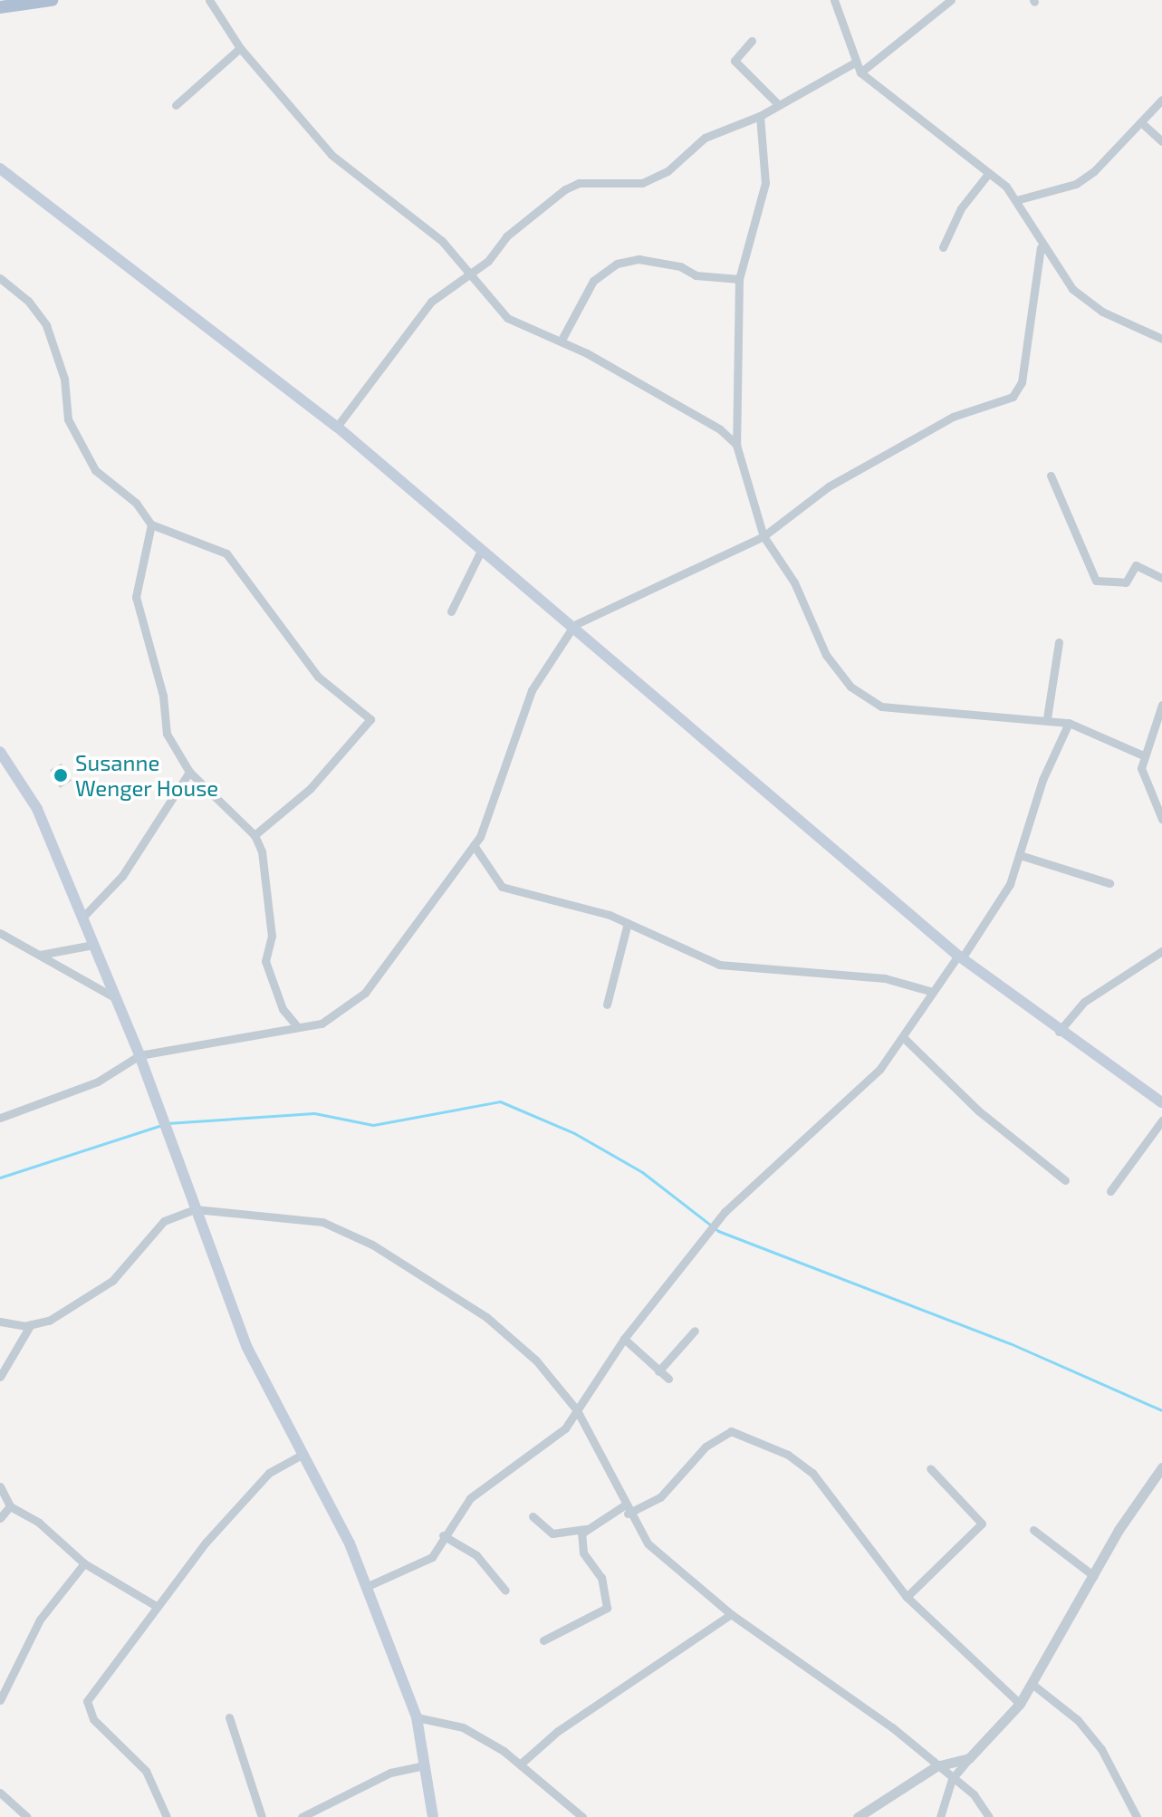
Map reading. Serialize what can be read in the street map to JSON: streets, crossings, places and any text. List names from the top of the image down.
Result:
{
  "places": ["Susanne Wenger House"]
}
